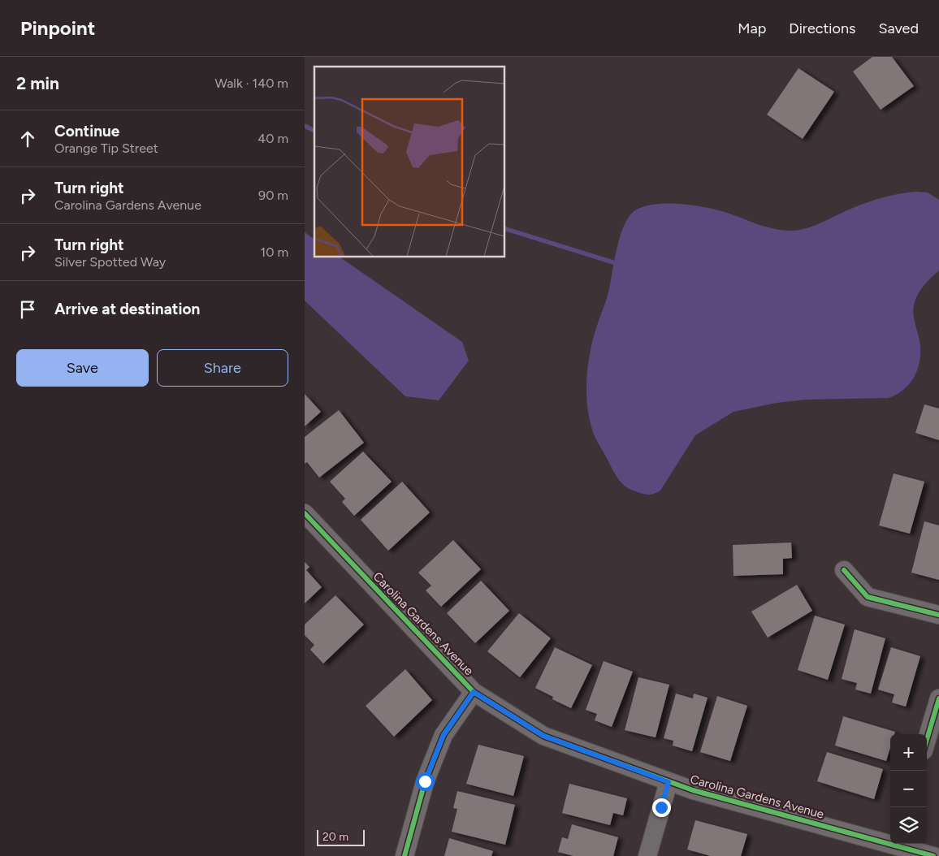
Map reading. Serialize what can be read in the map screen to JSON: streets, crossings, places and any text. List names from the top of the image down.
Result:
{
  "streets": {
    "street": ["Carolina Gardens Avenue"]
  },
  "scale_bar": "20 m",
  "page": {
    "header": "Pinpoint",
    "nav": ["Map", "Directions", "Saved"],
    "heading": ["2 min", "Walk · 140 m"],
    "list": [
      ["Continue", "Orange Tip Street", "40 m"],
      ["Turn right", "Carolina Gardens Avenue", "90 m"],
      ["Turn right", "Silver Spotted Way", "10 m"],
      "Arrive at destination"
    ],
    "buttons": ["Save", "Share"],
    "map_buttons": ["+", "−"],
    "scale": "20 m"
  }
}
